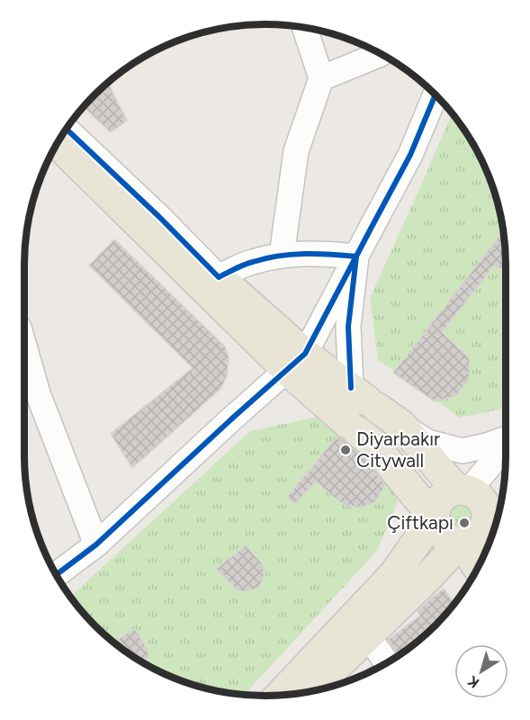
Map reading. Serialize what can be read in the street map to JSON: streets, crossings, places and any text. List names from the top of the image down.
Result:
{
  "places": ["Diyarbakır Citywall", "Çiftkapı"],
  "north": "bottom left"
}
